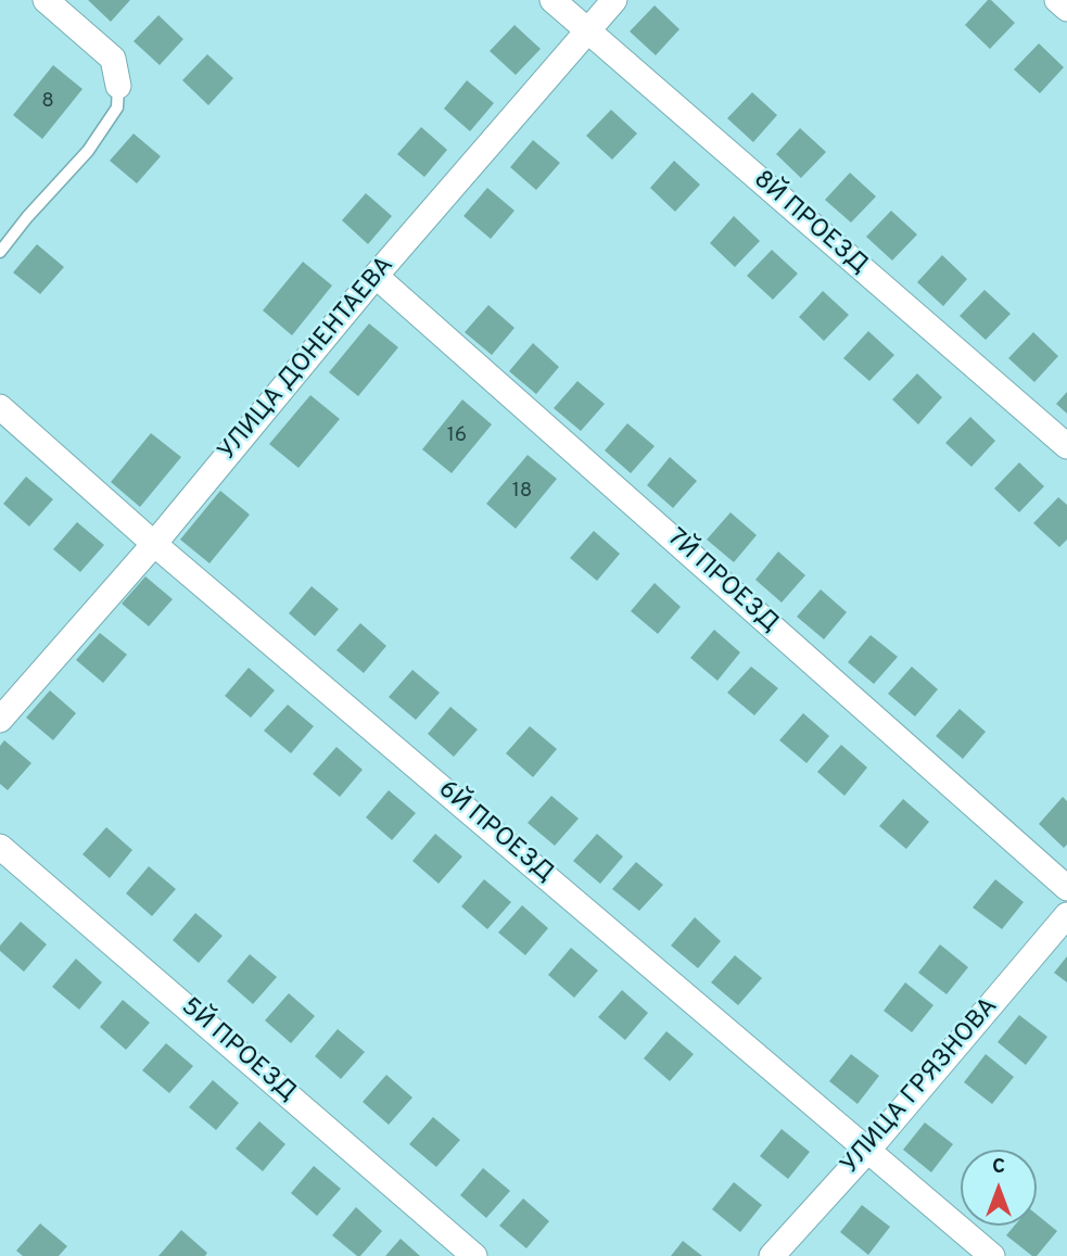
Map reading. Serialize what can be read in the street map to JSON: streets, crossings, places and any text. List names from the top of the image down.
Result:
{
  "streets": {
    "street": [
      "8Й ПРОЕЗД",
      "УЛИЦА ДОНЕНТАЕВА",
      "7Й ПРОЕЗД",
      "6Й ПРОЕЗД",
      "5Й ПРОЕЗД",
      "УЛИЦА ГРЯЗНОВА"
    ]
  },
  "crossings": [
    ["8Й ПРОЕЗД", "УЛИЦА ДОНЕНТАЕВА"],
    ["УЛИЦА ДОНЕНТАЕВА", "7Й ПРОЕЗД"],
    ["УЛИЦА ДОНЕНТАЕВА", "6Й ПРОЕЗД"],
    ["6Й ПРОЕЗД", "УЛИЦА ГРЯЗНОВА"]
  ],
  "house_numbers": ["8", "16", "18"],
  "north": "top"
}
